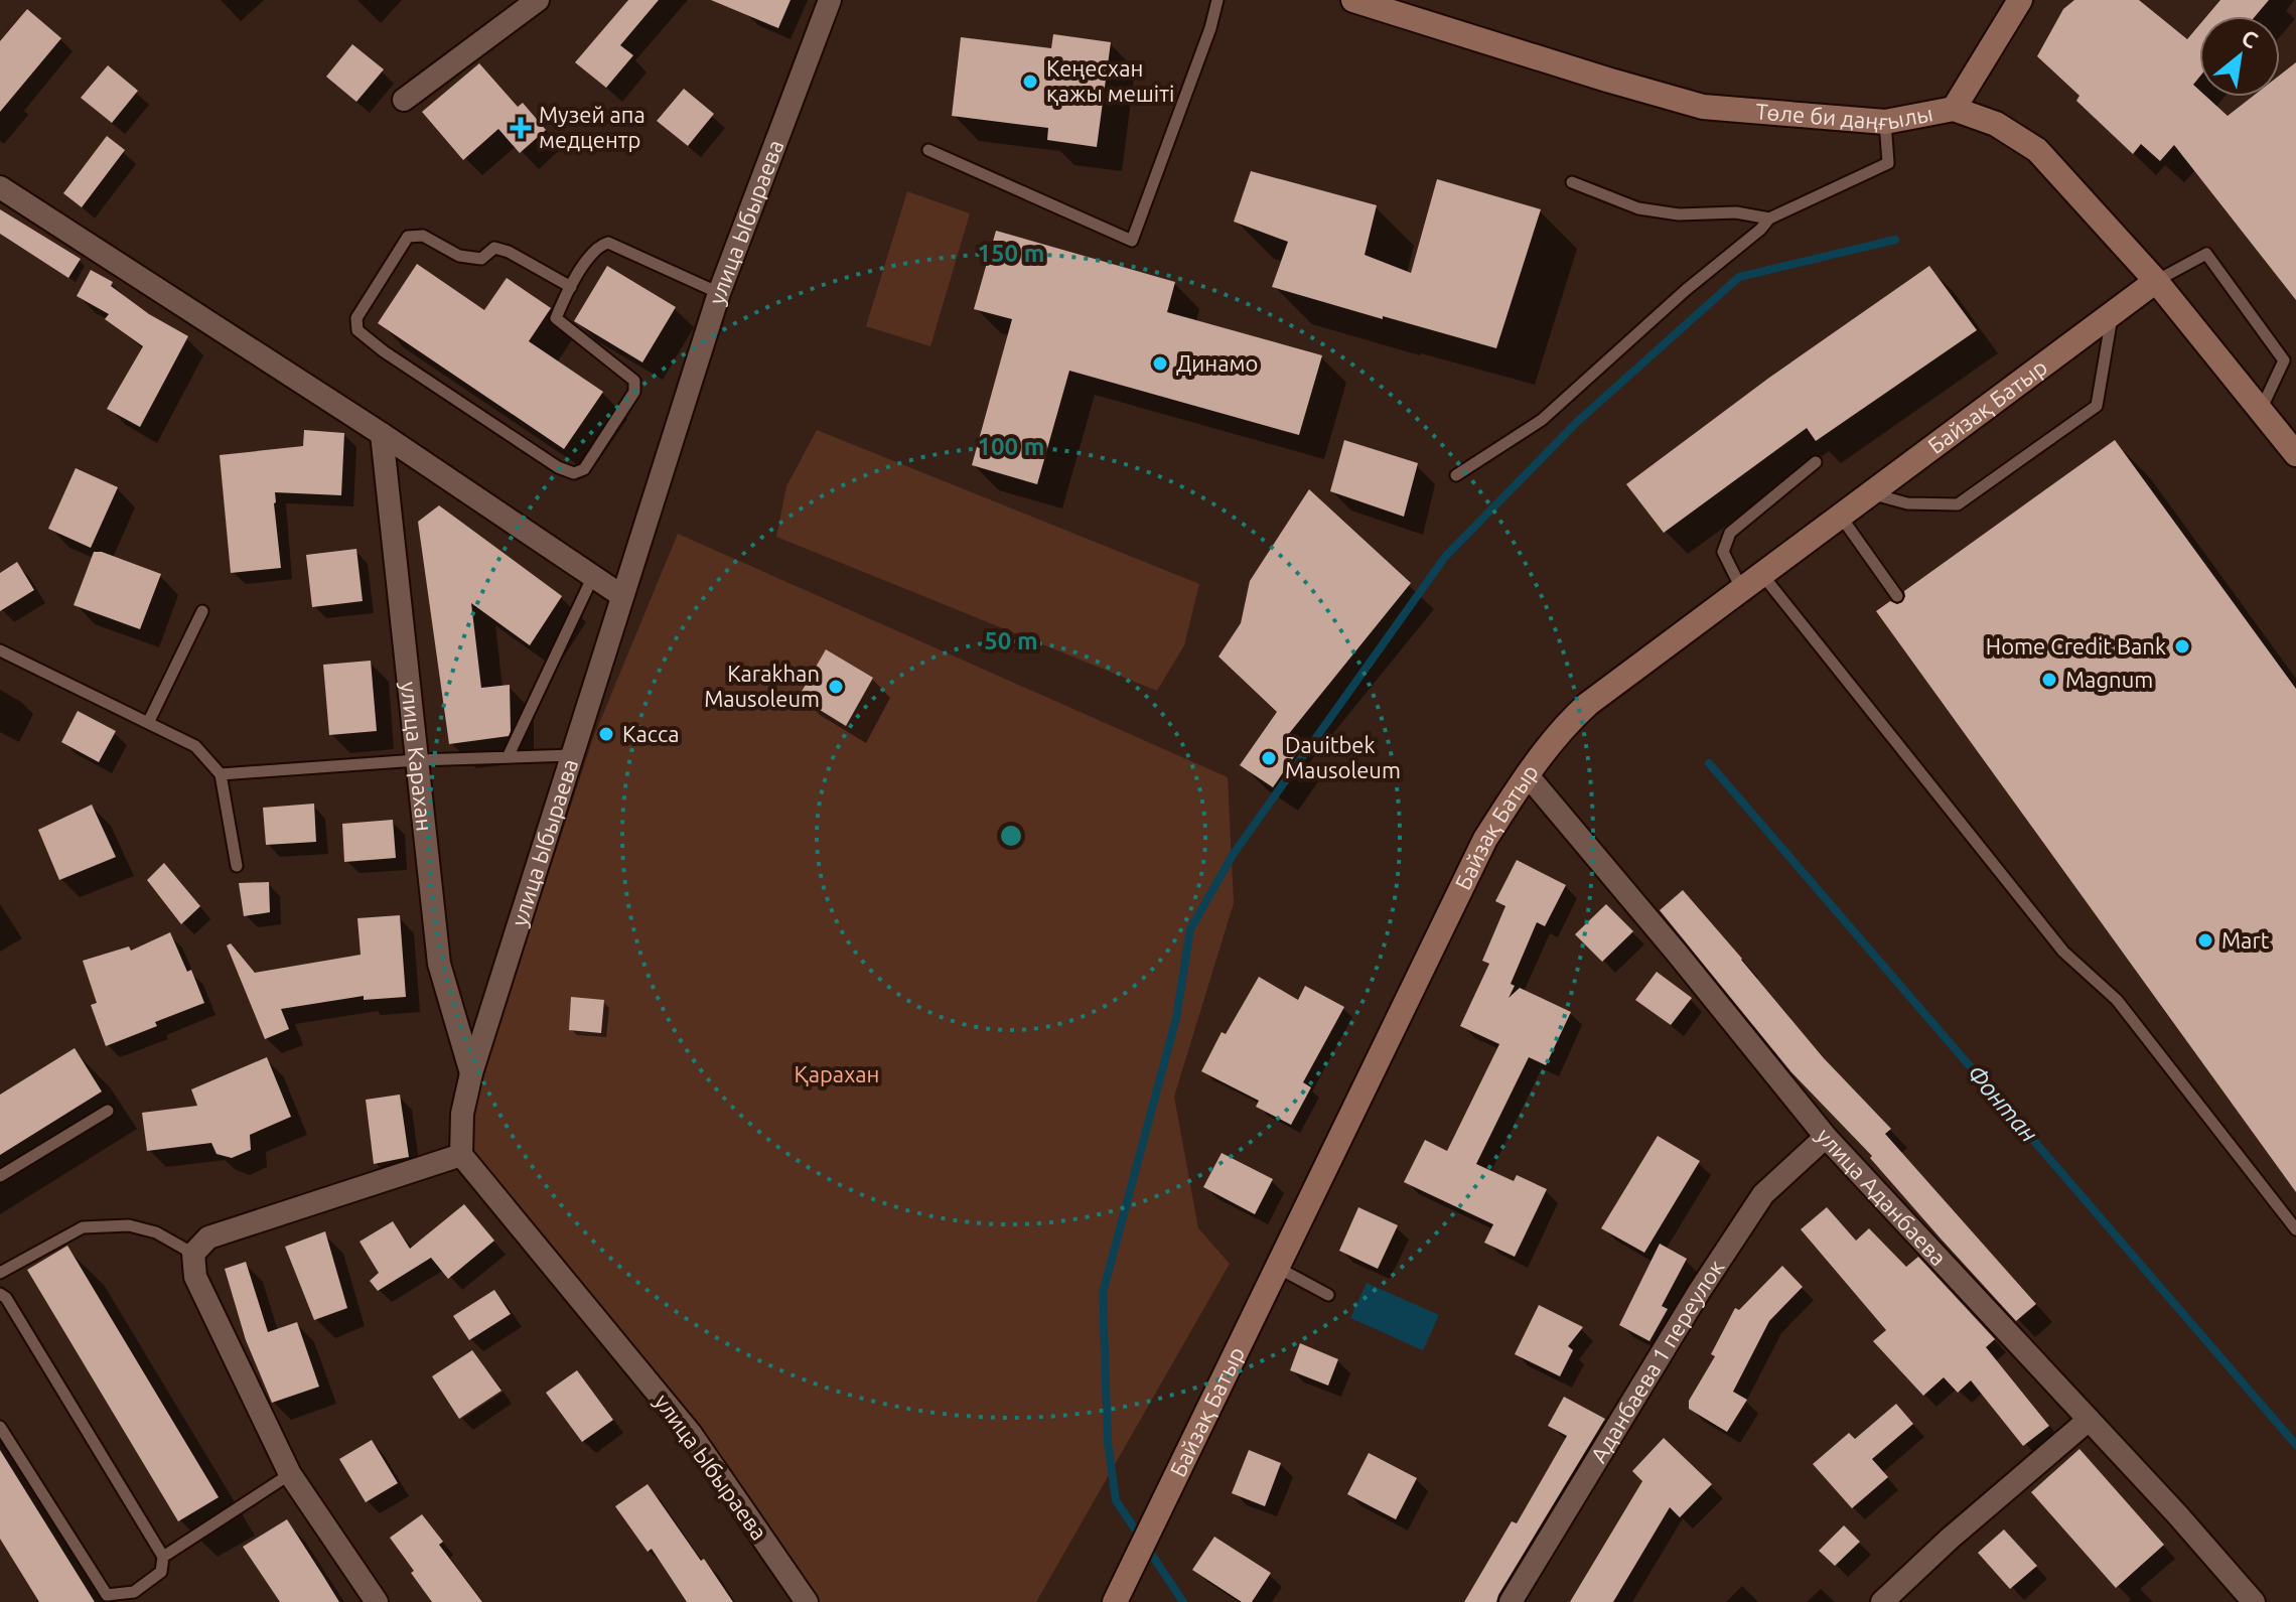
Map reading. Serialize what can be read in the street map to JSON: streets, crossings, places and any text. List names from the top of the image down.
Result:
{
  "streets": {
    "street": [
      "Төле би даңғылы",
      "улица Ыбыраева",
      "Байзақ Батыр",
      "улица Карахан",
      "улица Аданбаева",
      "Аданбаева 1 переулок"
    ]
  },
  "crossings": [
    ["Төле би даңғылы", "Байзақ Батыр"],
    ["улица Ыбыраева", "улица Карахан"],
    ["Байзақ Батыр", "улица Аданбаева"],
    ["улица Аданбаева", "Аданбаева 1 переулок"]
  ],
  "water": ["Фонтан"],
  "parks": ["Қарахан"],
  "places": {
    "other": [
      "Кеңесхан қажы мешіті",
      "Динамо",
      "Home Credit Bank",
      "Magnum",
      "Karakhan Mausoleum",
      "Касса",
      "Dauitbek Mausoleum",
      "Mart"
    ],
    "health": ["Музей апа медцентр"]
  },
  "north": "top right",
  "rings": ["150 m", "100 m", "50 m"]
}
